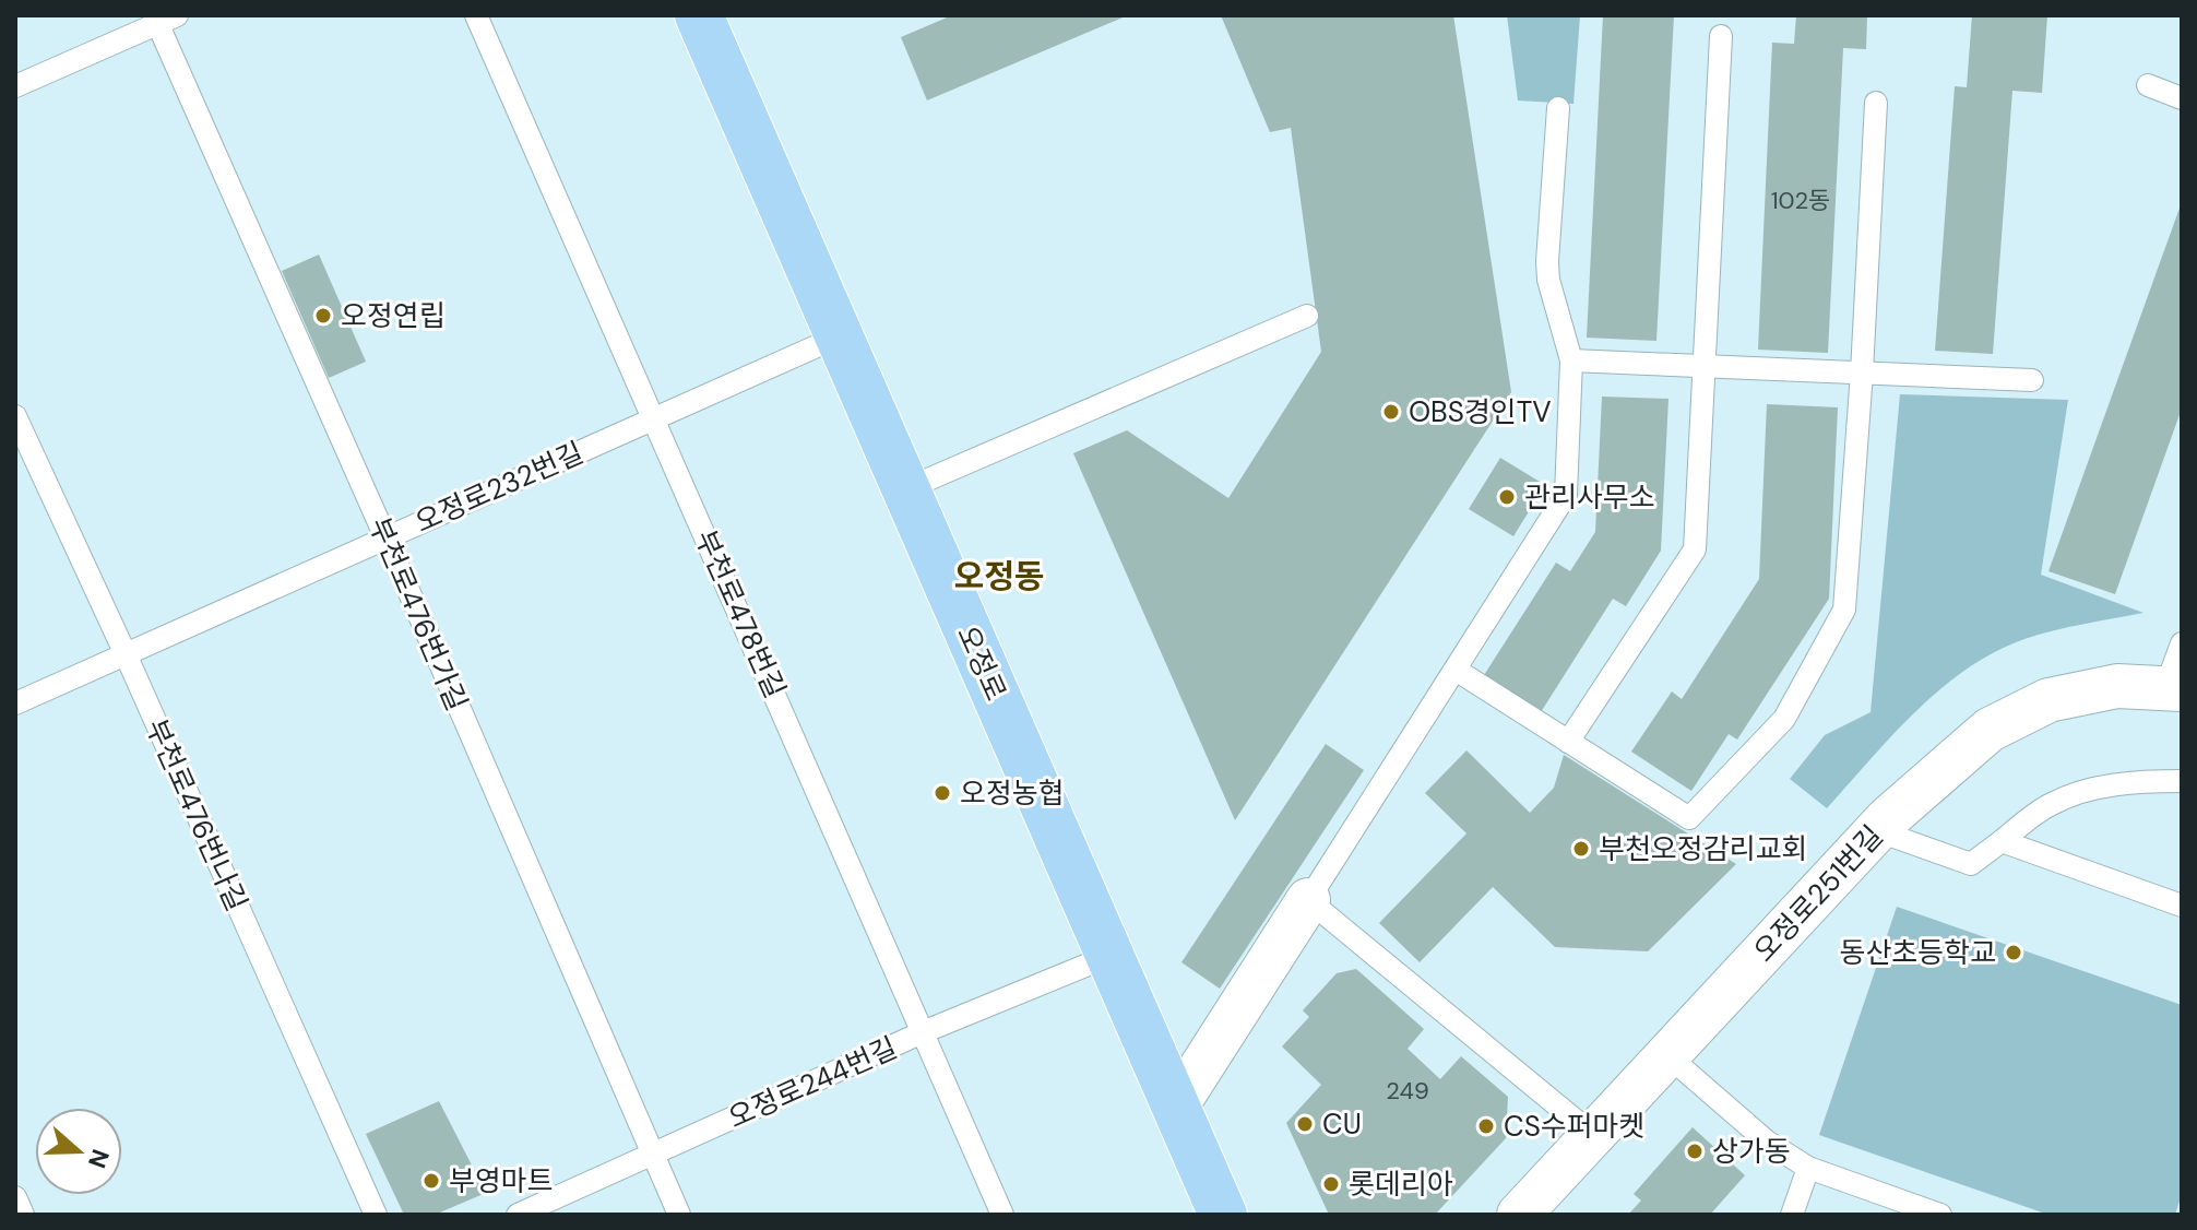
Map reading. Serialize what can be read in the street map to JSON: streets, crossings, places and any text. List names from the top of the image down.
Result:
{
  "streets": {
    "main road": ["오정로"],
    "street": ["오정로251번길"],
    "lane": [
      "오정로232번길",
      "부천로476번가길",
      "부천로478번길",
      "부천로476번나길",
      "오정로244번길"
    ]
  },
  "crossings": [
    ["오정로232번길", "부천로476번가길"],
    ["오정로232번길", "부천로478번길"],
    ["오정로232번길", "오정로"],
    ["오정로232번길", "부천로476번나길"],
    ["부천로476번가길", "오정로244번길"],
    ["부천로478번길", "오정로244번길"],
    ["오정로", "오정로244번길"]
  ],
  "districts": ["오정동"],
  "places": [
    "오정연립",
    "OBS경인TV",
    "관리사무소",
    "오정농협",
    "부천오정감리교회",
    "동산초등학교",
    "CU",
    "CS수퍼마켓",
    "상가동",
    "부영마트",
    "롯데리아"
  ],
  "house_numbers": ["102동", "249"],
  "north": "right"
}
